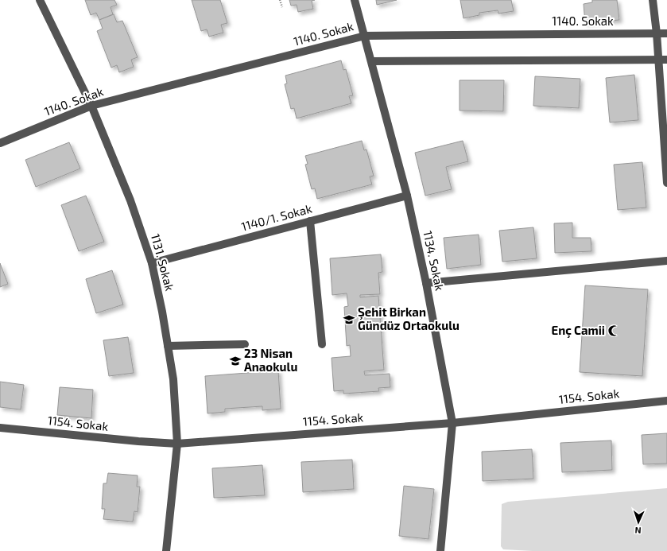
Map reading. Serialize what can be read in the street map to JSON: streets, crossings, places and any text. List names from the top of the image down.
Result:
{
  "streets": {
    "street": [
      "1140. Sokak",
      "1140/1. Sokak",
      "1134. Sokak",
      "1131. Sokak",
      "1154. Sokak"
    ]
  },
  "crossings": [
    ["1140. Sokak", "1134. Sokak"],
    ["1140. Sokak", "1131. Sokak"],
    ["1140/1. Sokak", "1134. Sokak"],
    ["1140/1. Sokak", "1131. Sokak"],
    ["1134. Sokak", "1154. Sokak"],
    ["1131. Sokak", "1154. Sokak"]
  ],
  "places": {
    "school or university": ["Şehit Birkan Gündüz Ortaokulu", "23 Nisan Anaokulu"],
    "mosque": ["Enç Camii"]
  },
  "north": "bottom"
}
